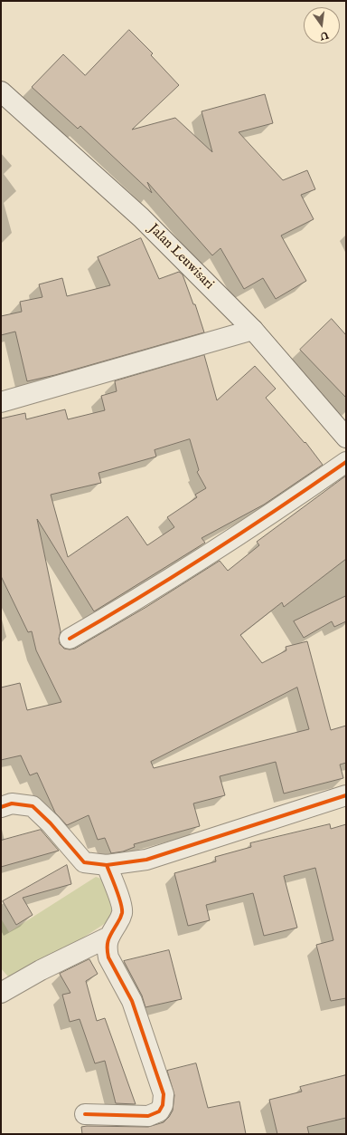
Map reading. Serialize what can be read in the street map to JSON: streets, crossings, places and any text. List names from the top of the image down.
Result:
{
  "streets": {
    "street": ["Jalan Leuwisari"]
  },
  "north": "bottom"
}
